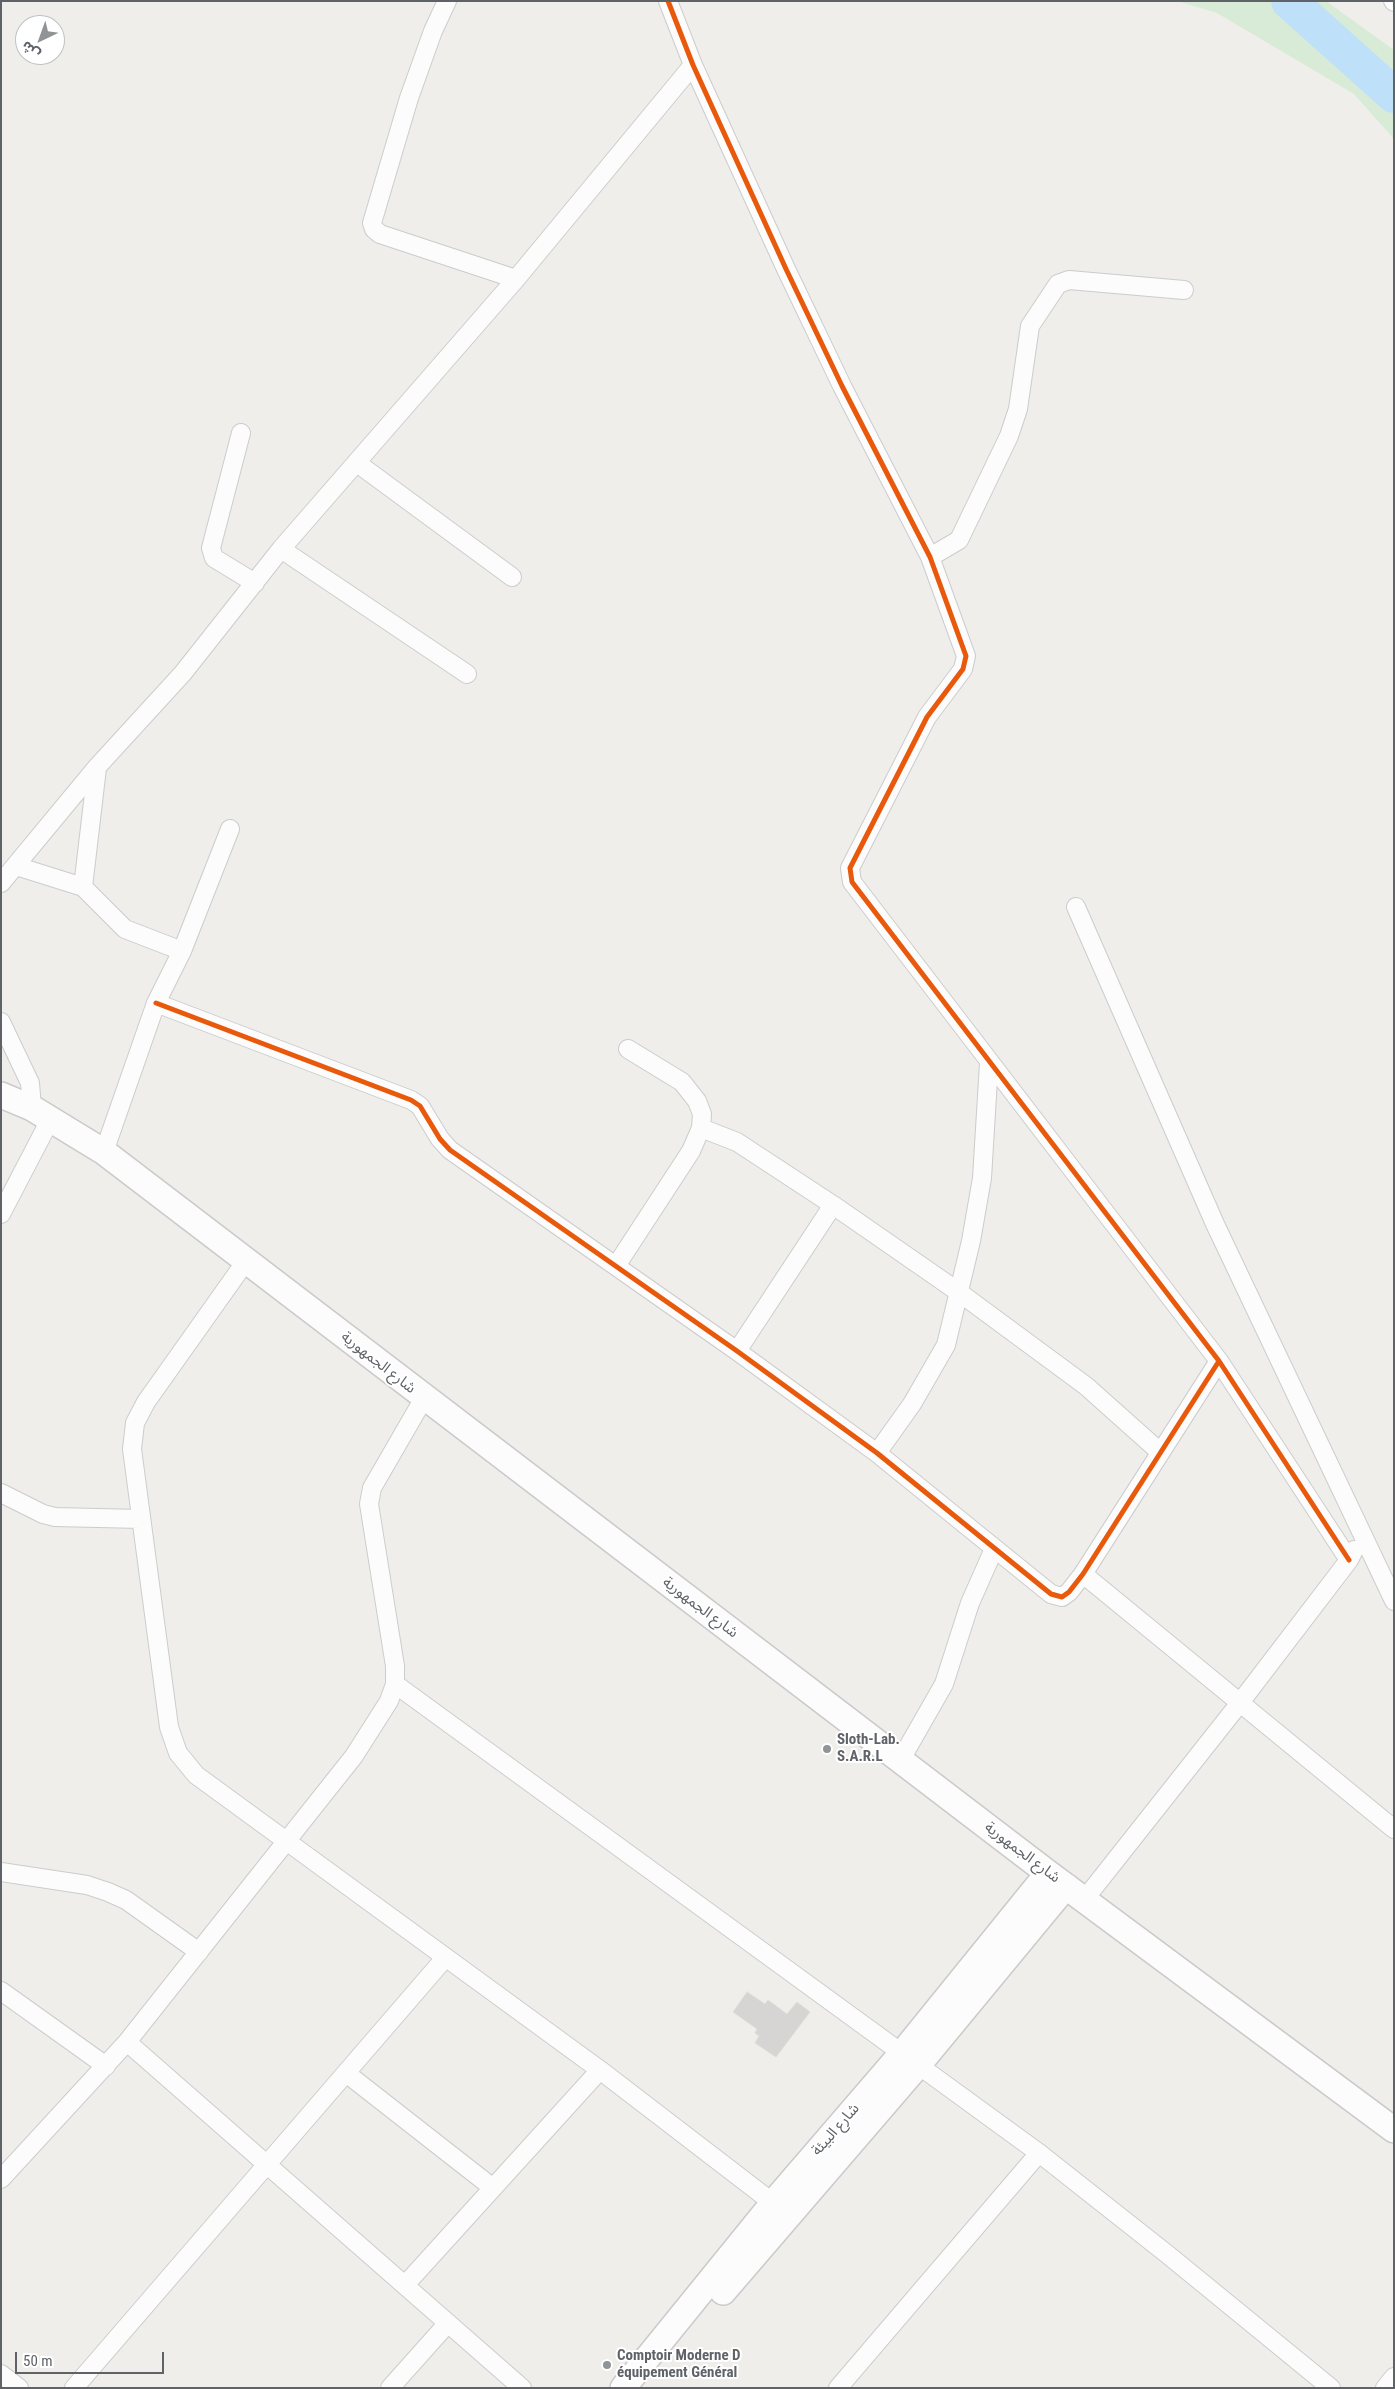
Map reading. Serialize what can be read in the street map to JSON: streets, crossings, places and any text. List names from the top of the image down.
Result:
{
  "streets": {
    "main road": ["شارع الجمهورية", "شارع البيئة"]
  },
  "crossings": [
    ["شارع الجمهورية", "شارع البيئة"]
  ],
  "places": ["Sloth-Lab. S.A.R.L", "Comptoir Moderne D équipement Général"],
  "scale_bar": "50 m",
  "north": "bottom left"
}
